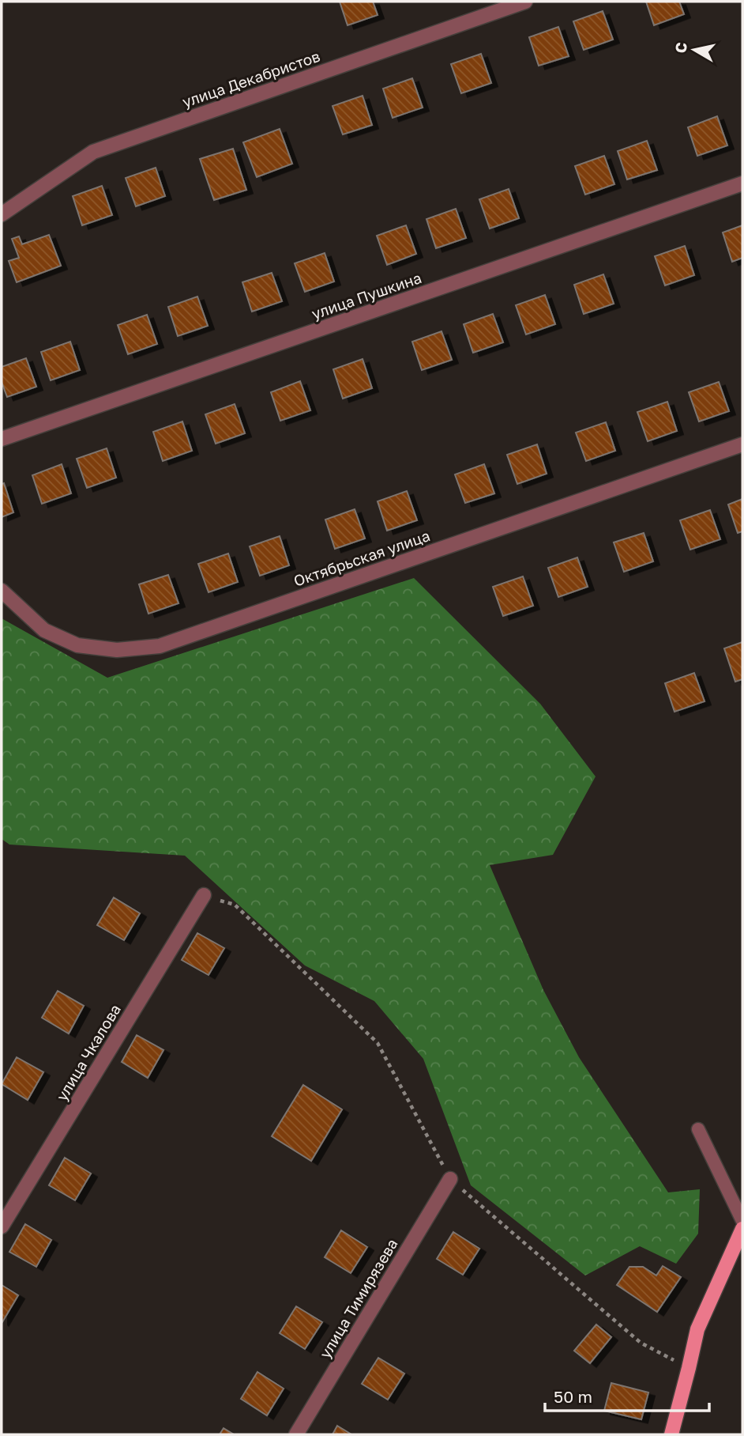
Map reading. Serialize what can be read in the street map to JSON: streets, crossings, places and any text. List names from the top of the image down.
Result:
{
  "streets": {
    "street": [
      "улица Декабристов",
      "улица Пушкина",
      "Октябрьская улица",
      "улица Чкалова",
      "улица Тимирязева"
    ]
  },
  "scale_bar": "50 m",
  "north": "left"
}
